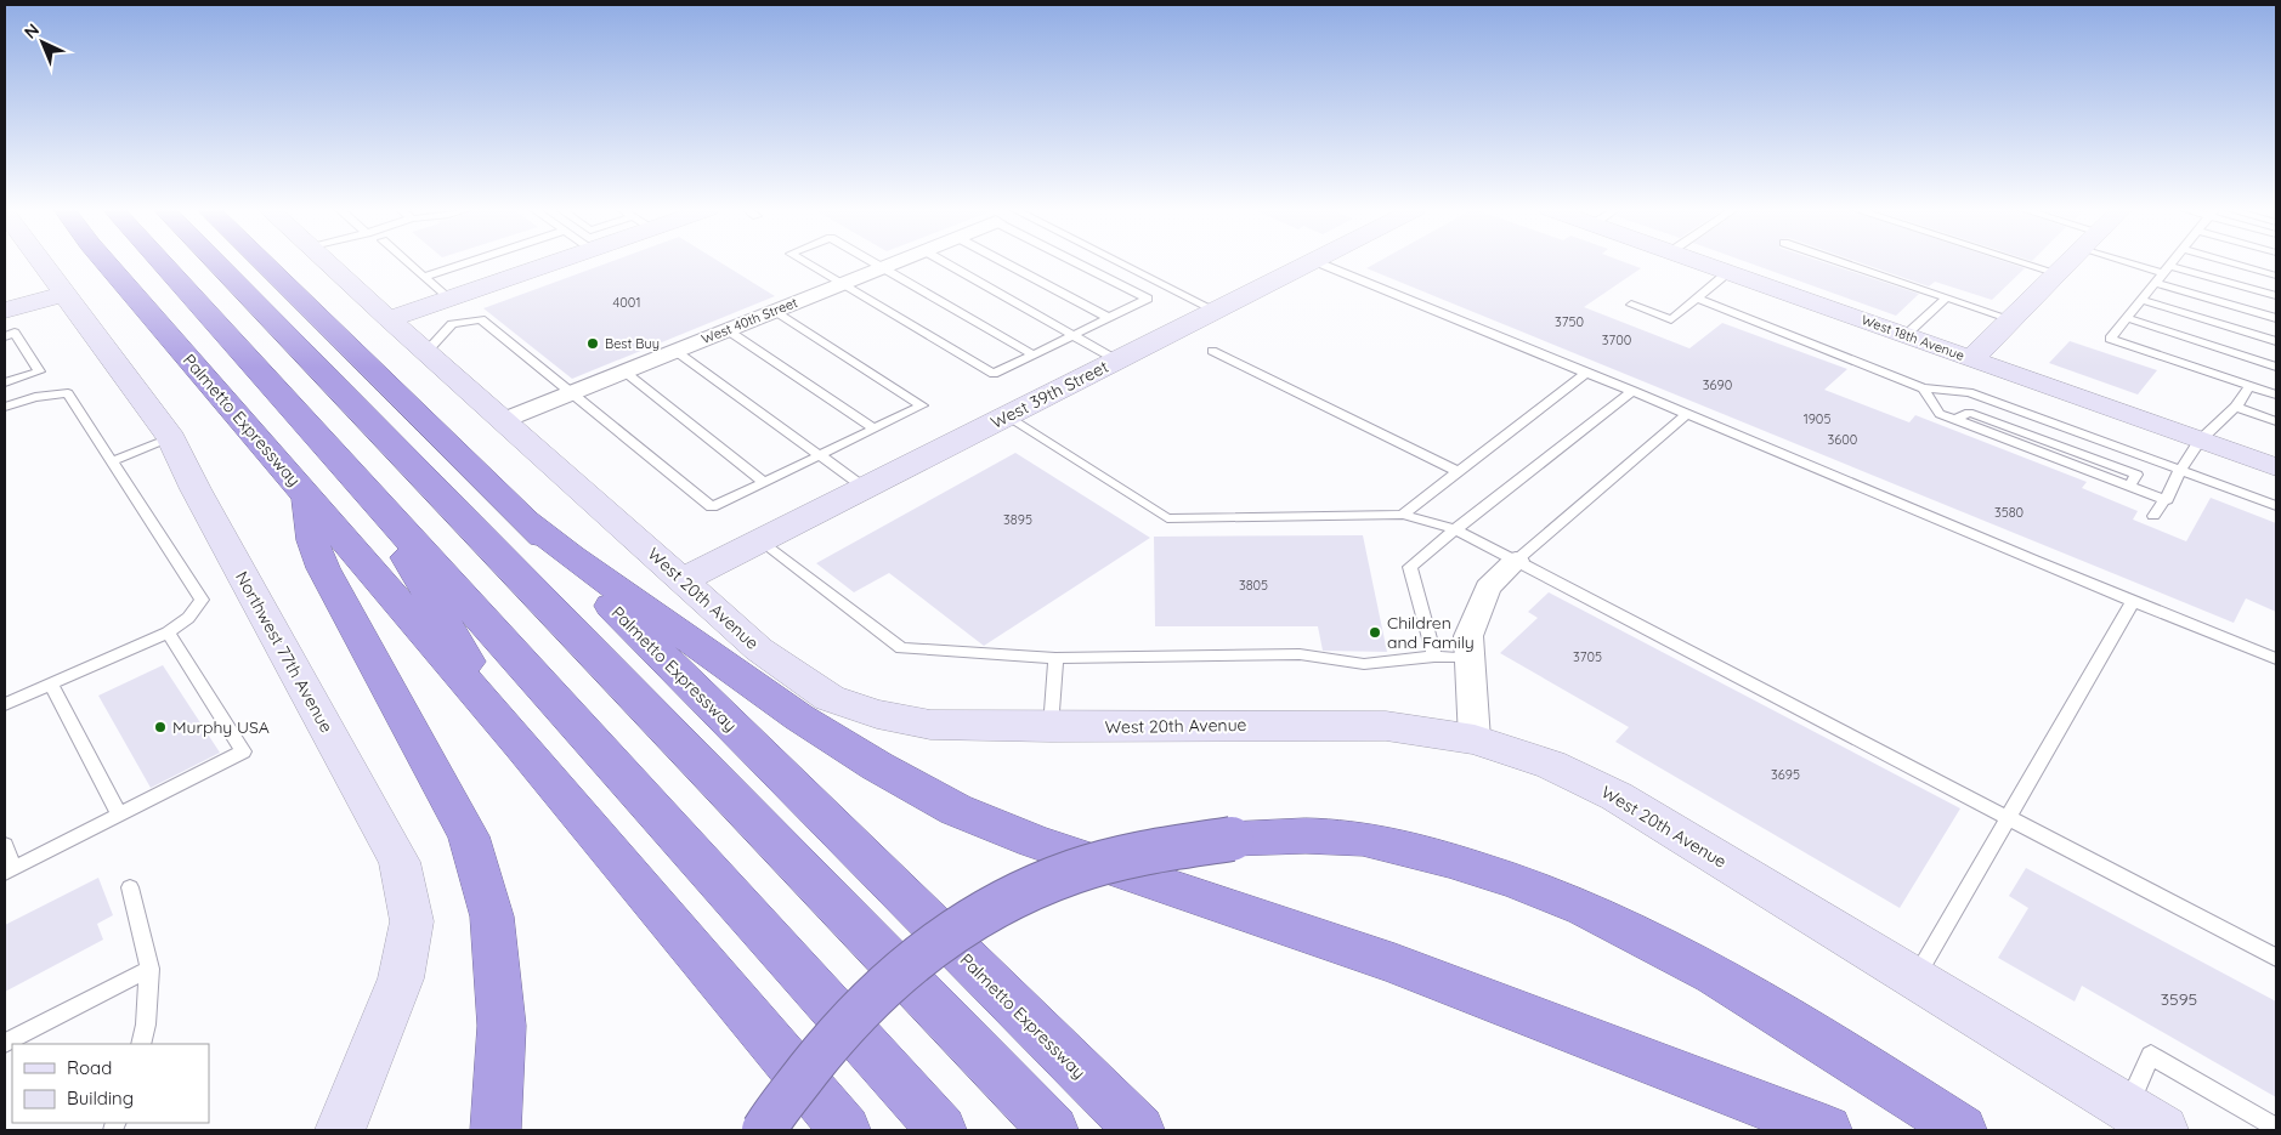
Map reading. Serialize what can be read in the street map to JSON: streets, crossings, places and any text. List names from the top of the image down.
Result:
{
  "streets": {
    "highway": ["Palmetto Expressway"],
    "street": [
      "West 40th Street",
      "West 18th Avenue",
      "West 39th Street",
      "West 20th Avenue",
      "Northwest 77th Avenue"
    ]
  },
  "crossings": [
    ["West 40th Street", "West 20th Avenue"],
    ["West 39th Street", "West 20th Avenue"]
  ],
  "places": ["Best Buy", "Children and Family", "Murphy USA"],
  "house_numbers": [
    "4001",
    "3750",
    "3700",
    "3690",
    "1905",
    "3600",
    "3580",
    "3895",
    "3805",
    "3705",
    "3695",
    "3595"
  ],
  "legend": ["Road", "Building"],
  "north": "top left"
}
